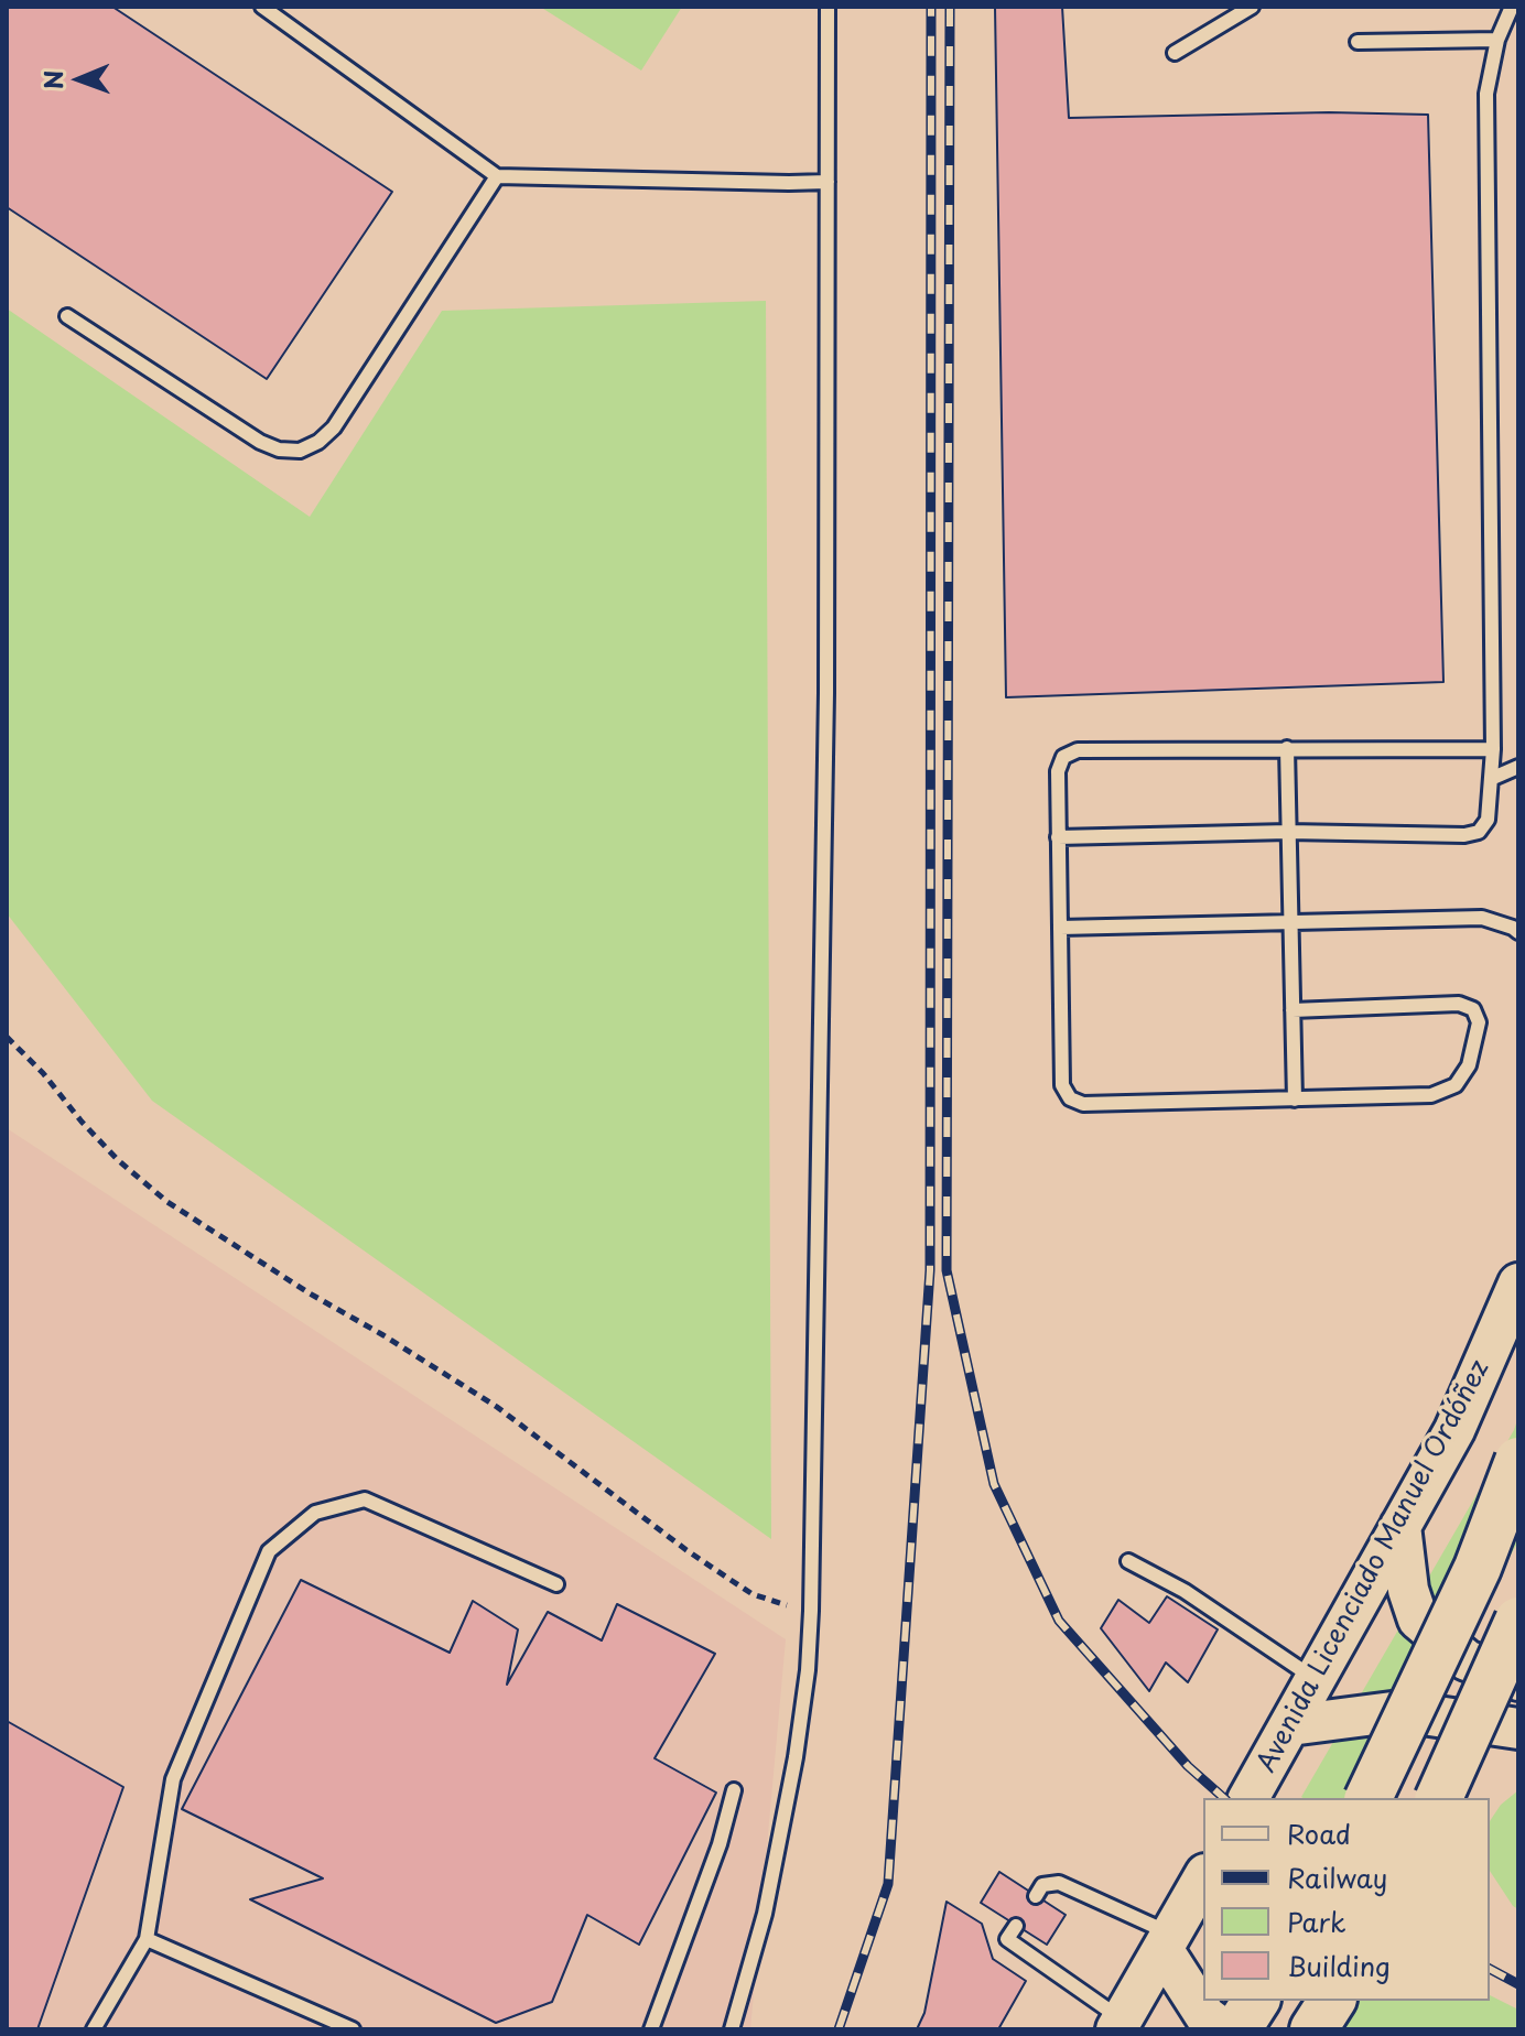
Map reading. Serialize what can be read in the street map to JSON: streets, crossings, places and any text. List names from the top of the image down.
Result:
{
  "streets": {
    "main road": ["Avenida Licenciado Manuel Ordóñez"]
  },
  "legend": [
    "Road",
    "Railway",
    "Park",
    "Building"
  ],
  "north": "left"
}
